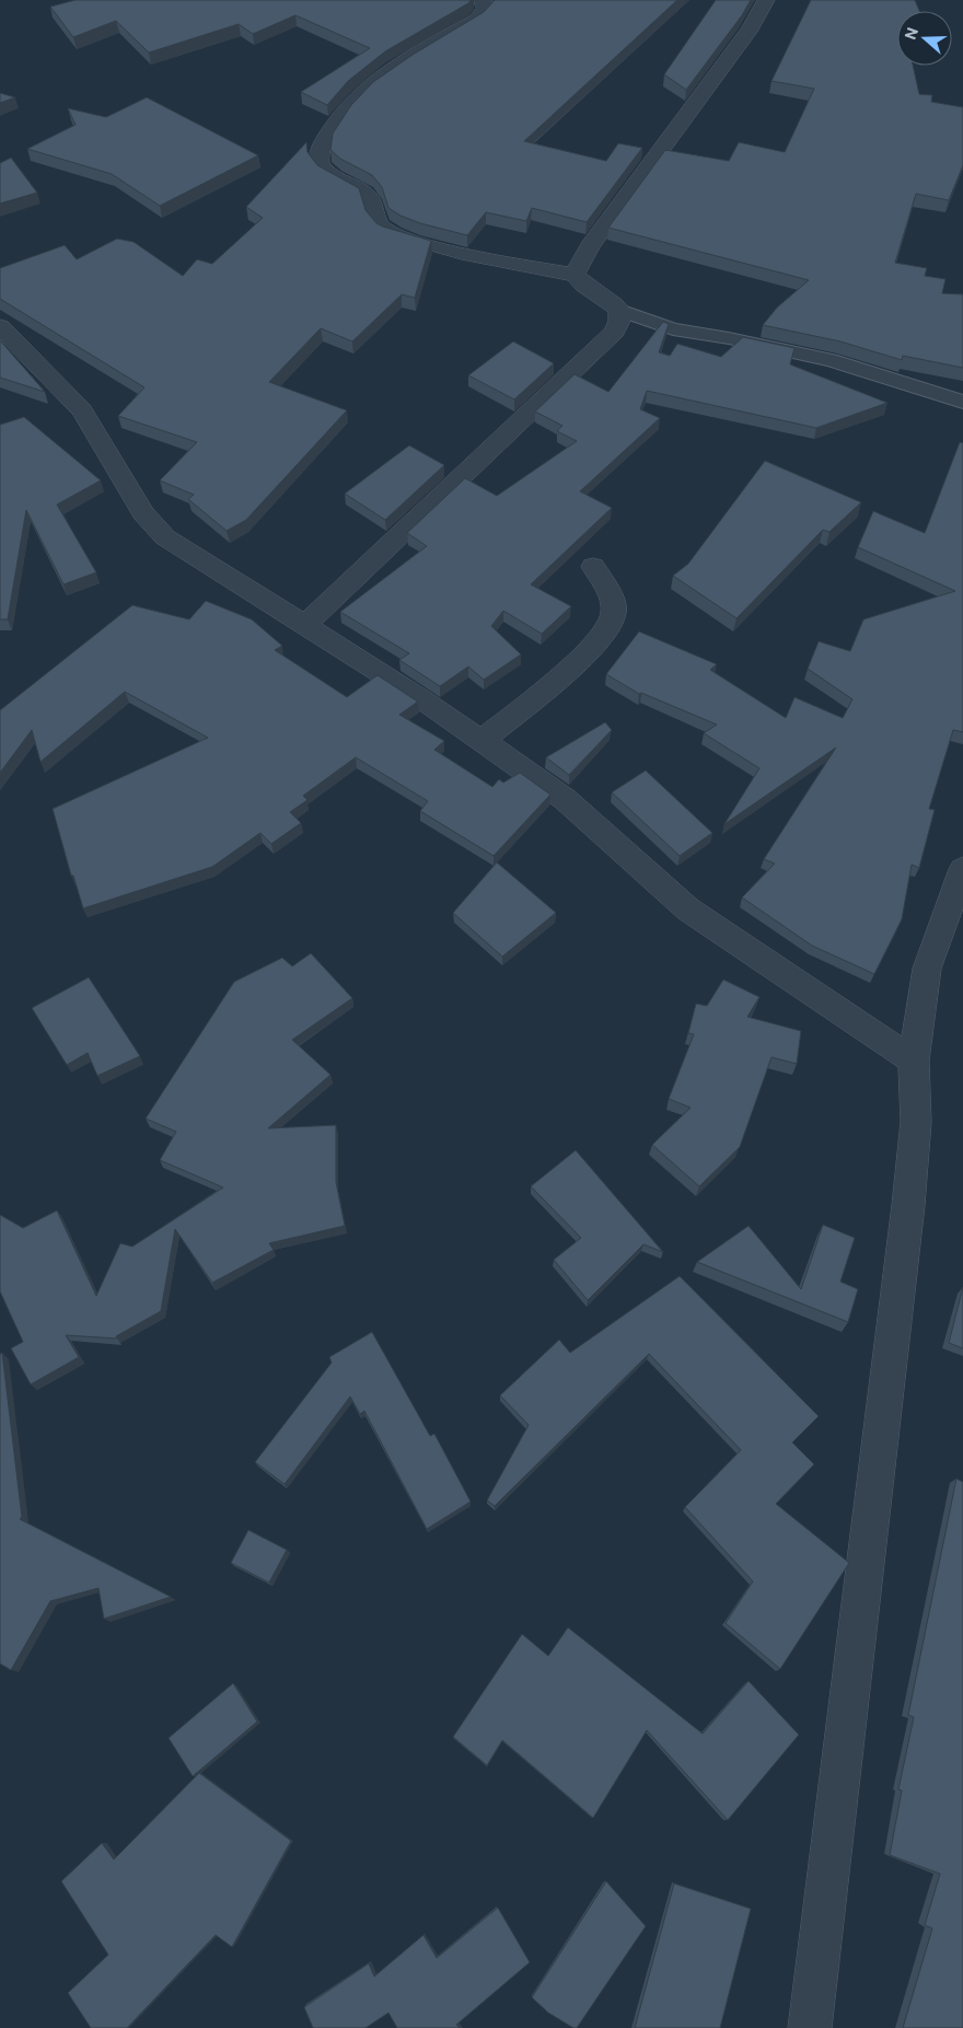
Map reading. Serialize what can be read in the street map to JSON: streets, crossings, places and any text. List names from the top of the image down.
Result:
{
  "north": "left"
}
